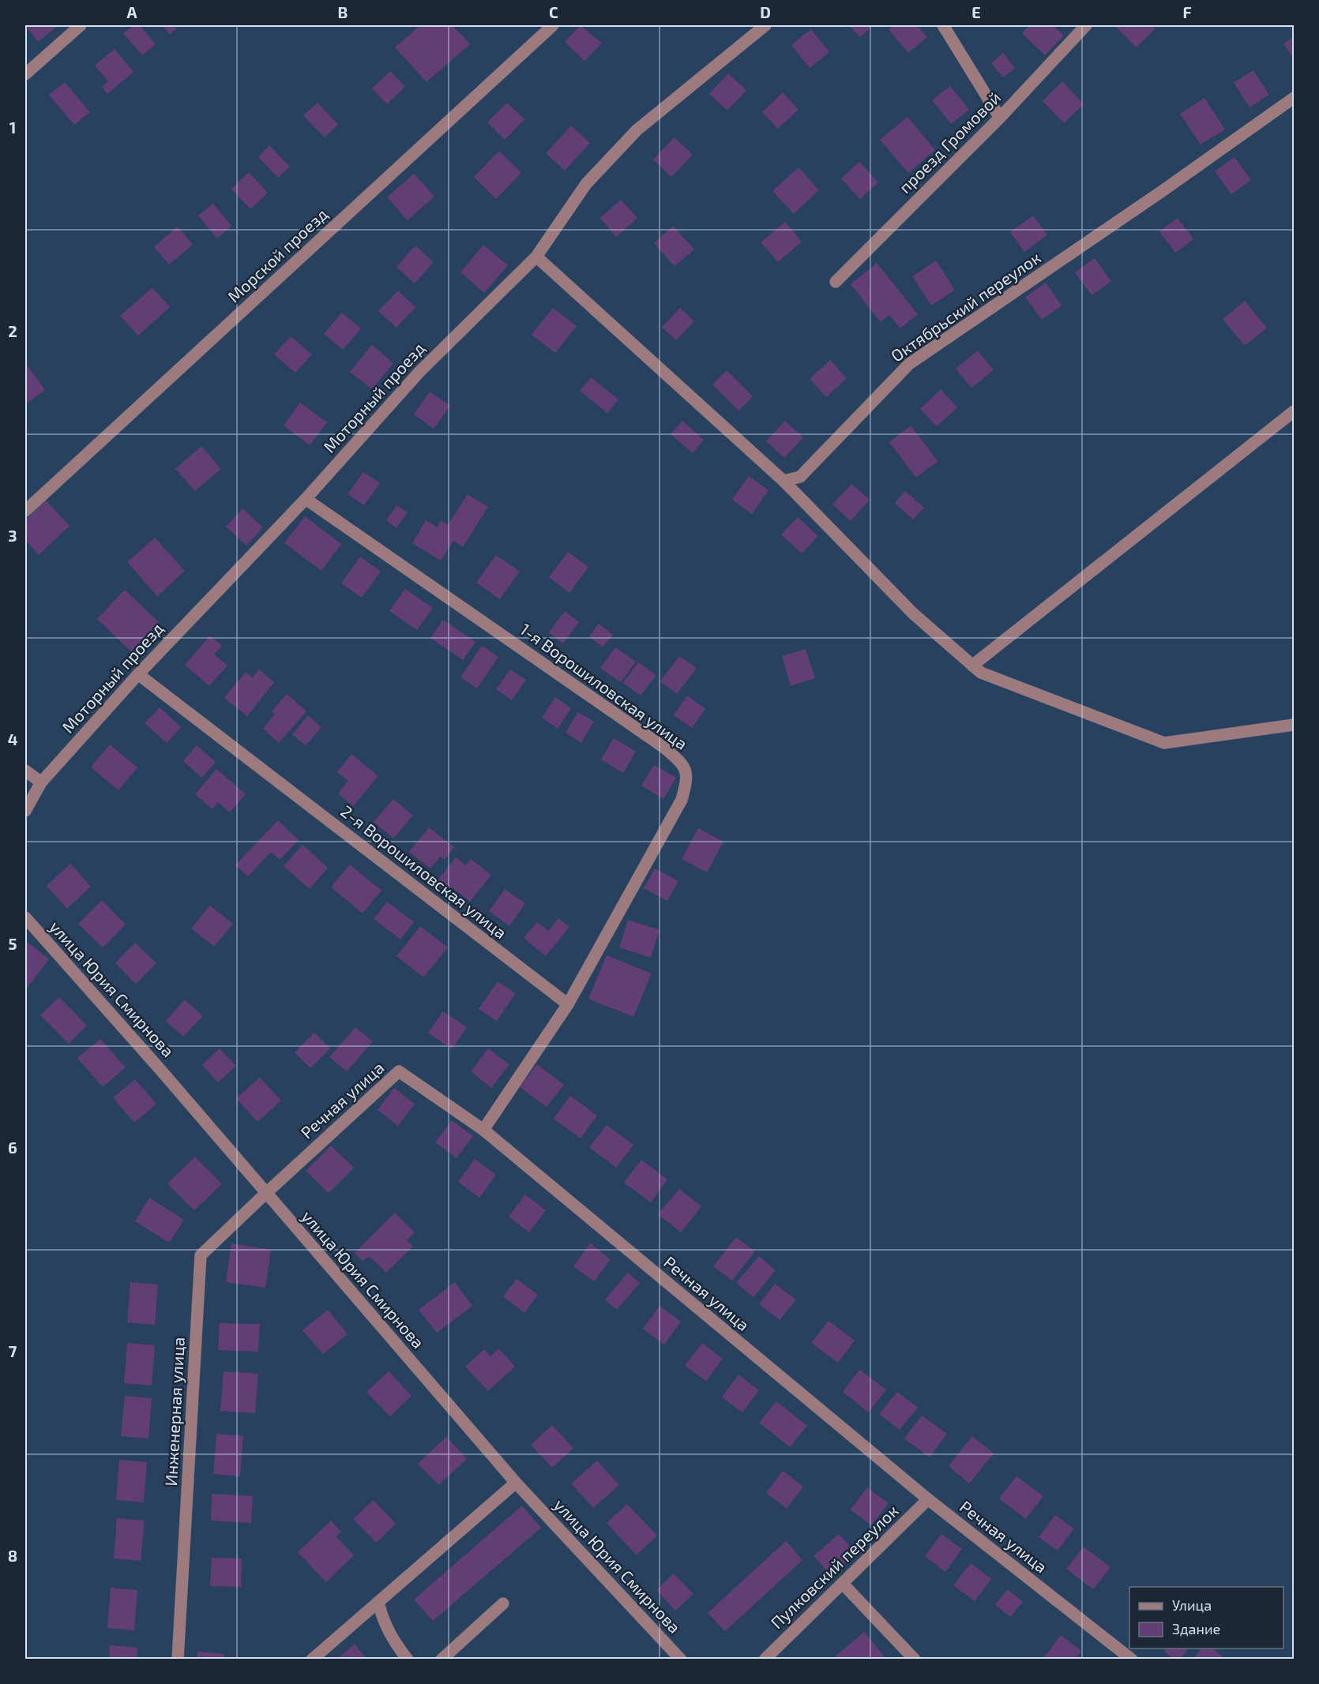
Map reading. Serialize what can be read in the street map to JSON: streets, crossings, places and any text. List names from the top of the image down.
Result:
{
  "streets": {
    "street": [
      "проезд Громовой",
      "Морской проезд",
      "Октябрьский переулок",
      "Моторный проезд",
      "1-я Ворошиловская улица",
      "2-я Ворошиловская улица",
      "улица Юрия Смирнова",
      "Речная улица",
      "Инженерная улица",
      "Пулковский переулок"
    ]
  },
  "crossings": [
    ["Моторный проезд", "1-я Ворошиловская улица"],
    ["Моторный проезд", "2-я Ворошиловская улица"],
    ["1-я Ворошиловская улица", "2-я Ворошиловская улица"],
    ["улица Юрия Смирнова", "Речная улица"],
    ["улица Юрия Смирнова", "Инженерная улица"],
    ["Речная улица", "Инженерная улица"],
    ["Речная улица", "Пулковский переулок"]
  ],
  "legend": ["Улица", "Здание"],
  "grid": {
    "columns": [
      "A",
      "B",
      "C",
      "D",
      "E",
      "F"
    ],
    "rows": [
      "1",
      "2",
      "3",
      "4",
      "5",
      "6",
      "7",
      "8"
    ]
  }
}
